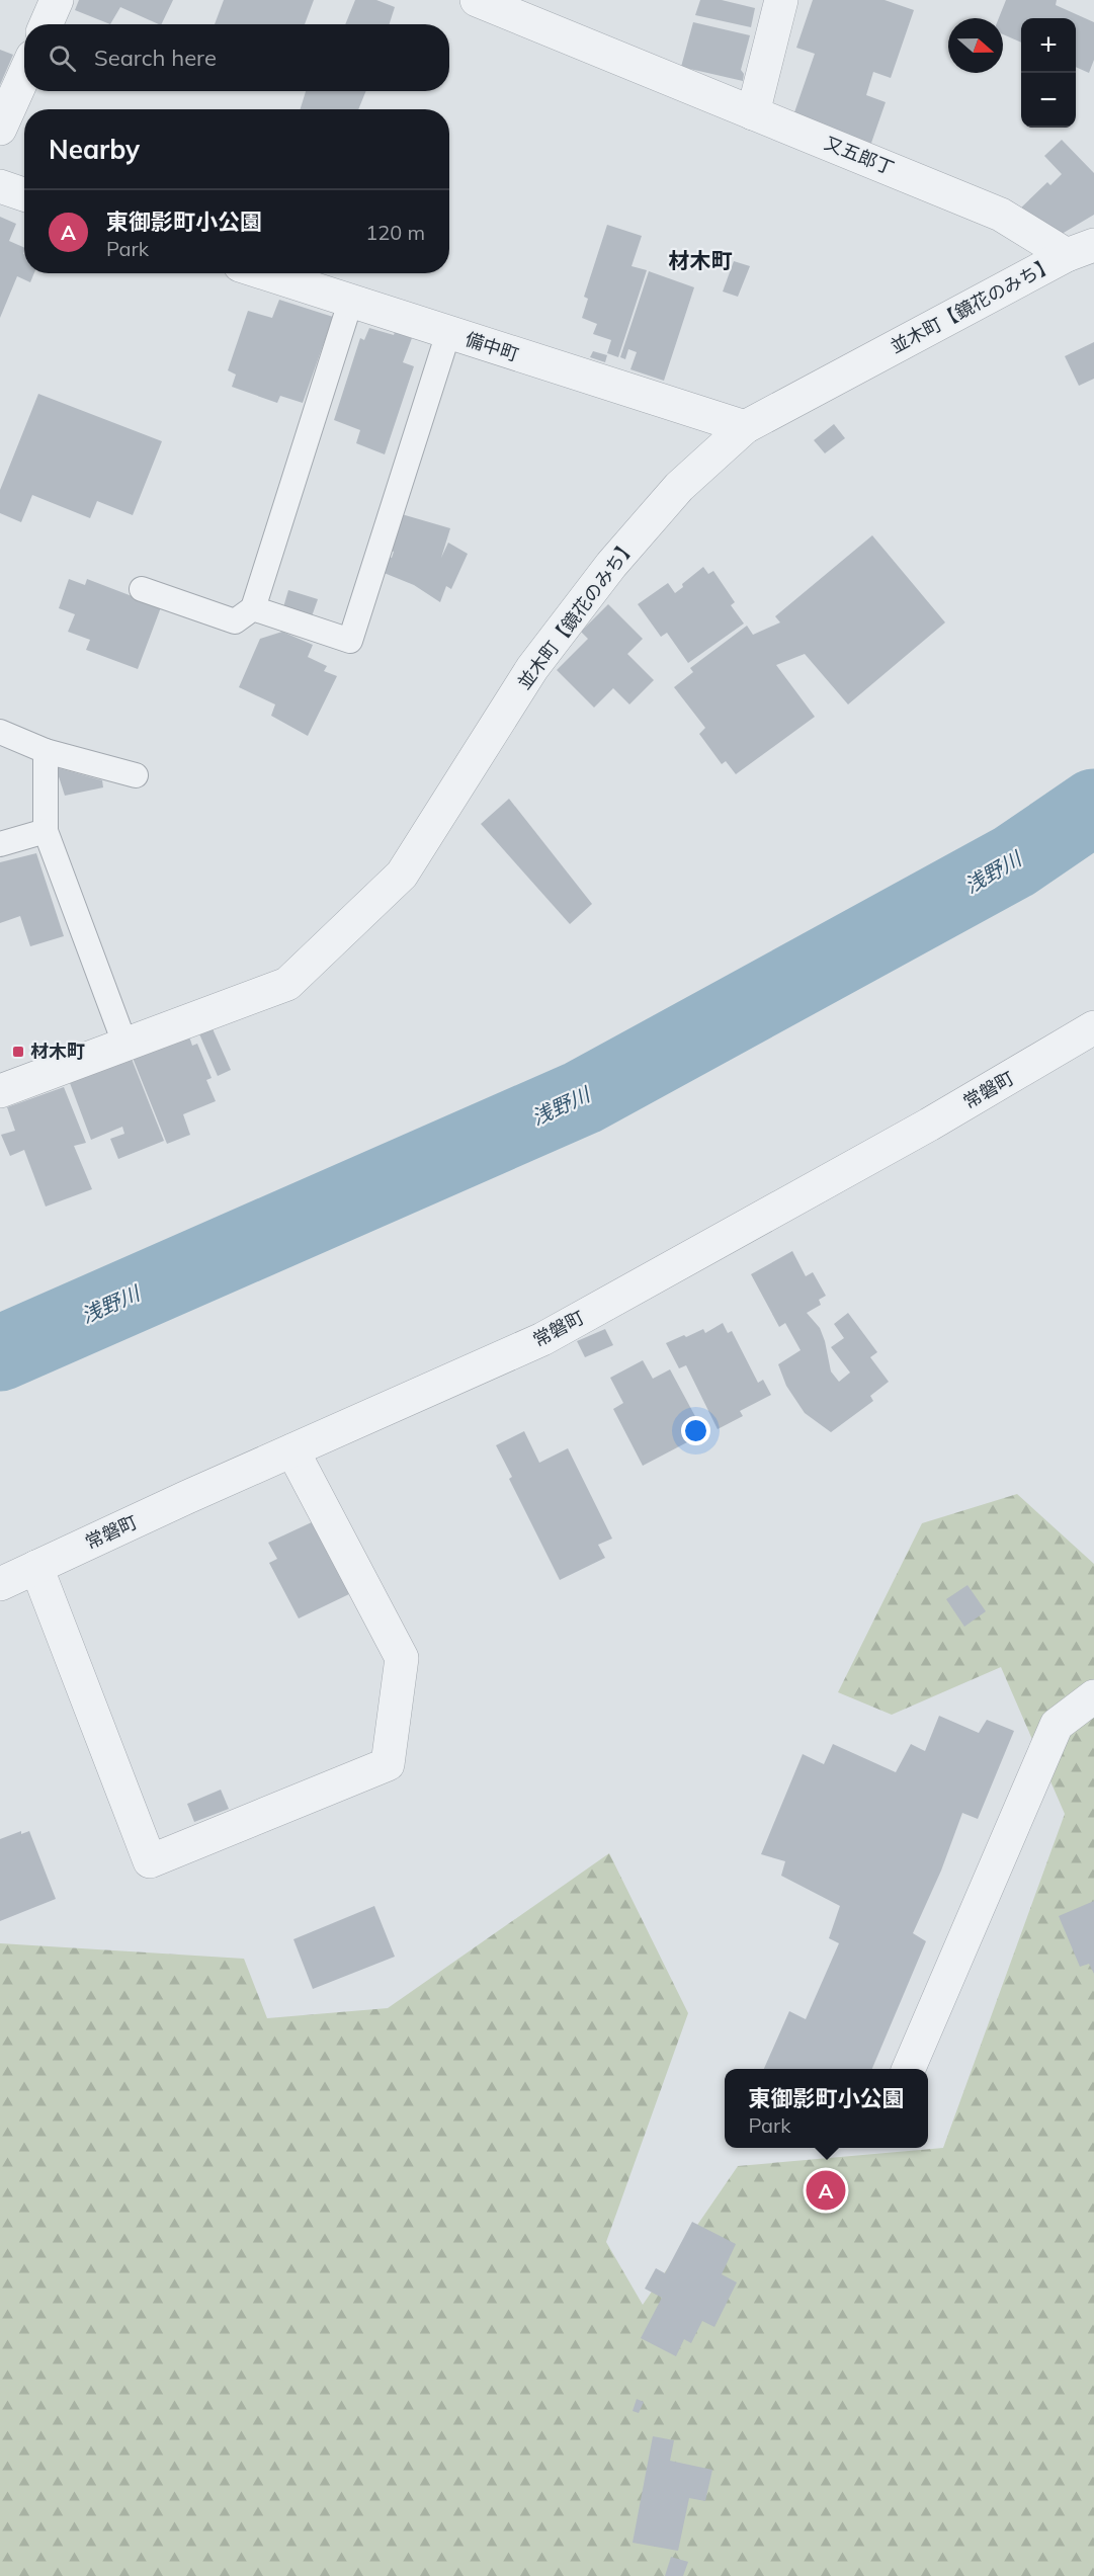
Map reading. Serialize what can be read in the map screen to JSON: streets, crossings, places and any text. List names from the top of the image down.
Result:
{
  "streets": {
    "street": [
      "又五郎丁",
      "並木町【鏡花のみち】",
      "備中町",
      "常磐町"
    ]
  },
  "crossings": [
    ["又五郎丁", "並木町【鏡花のみち】"],
    ["並木町【鏡花のみち】", "備中町"]
  ],
  "districts": ["材木町"],
  "water": ["浅野川"],
  "places": {
    "transit": ["材木町"]
  },
  "north": "right",
  "page": {
    "map_buttons": ["+", "−"],
    "search": "Search here",
    "heading": "Nearby",
    "list": [
      {
        "mark": "A",
        "name": "東御影町小公園",
        "note": "Park",
        "value": "120 m"
      }
    ],
    "popup": ["東御影町小公園", "Park"],
    "pins": "A"
  }
}
